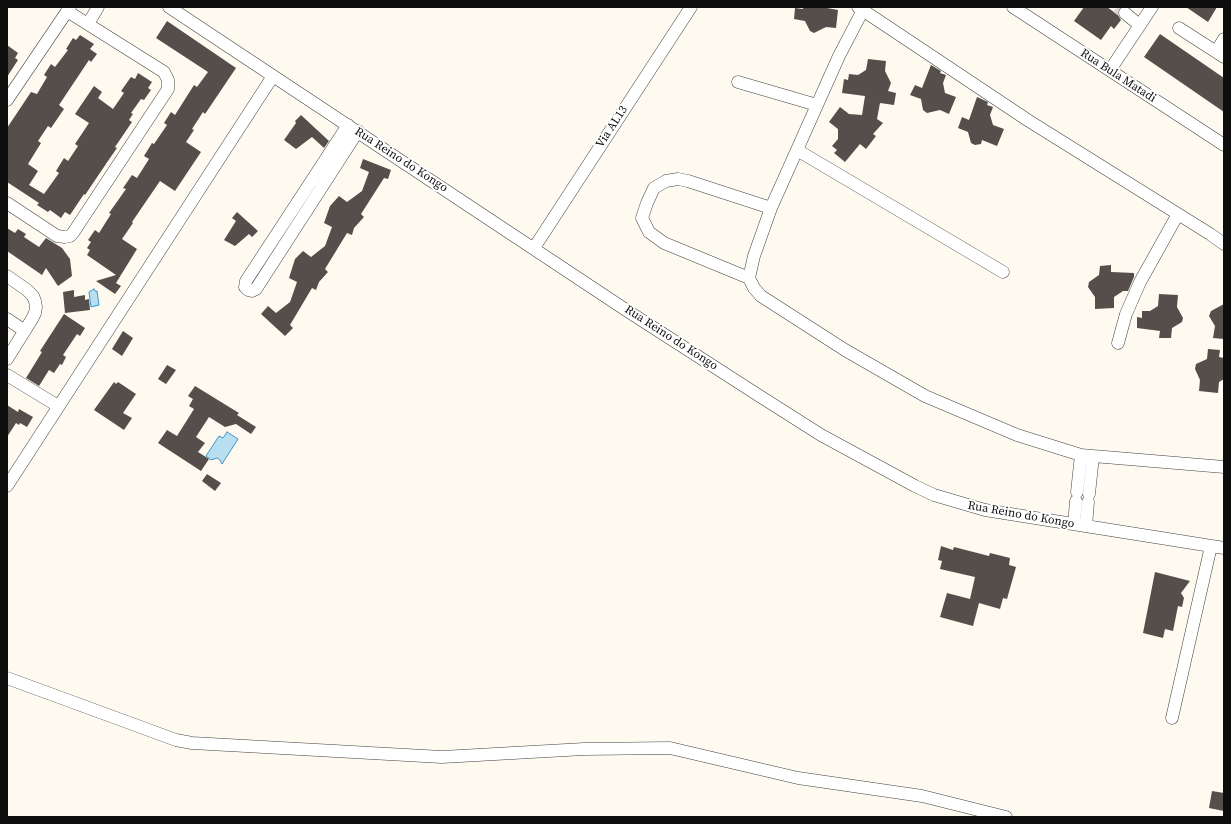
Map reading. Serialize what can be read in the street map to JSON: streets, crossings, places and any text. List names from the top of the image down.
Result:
{
  "streets": {
    "street": ["Rua Bula Matadi", "Via AL13", "Rua Reino do Kongo"]
  },
  "crossings": [
    ["Via AL13", "Rua Reino do Kongo"]
  ]
}
